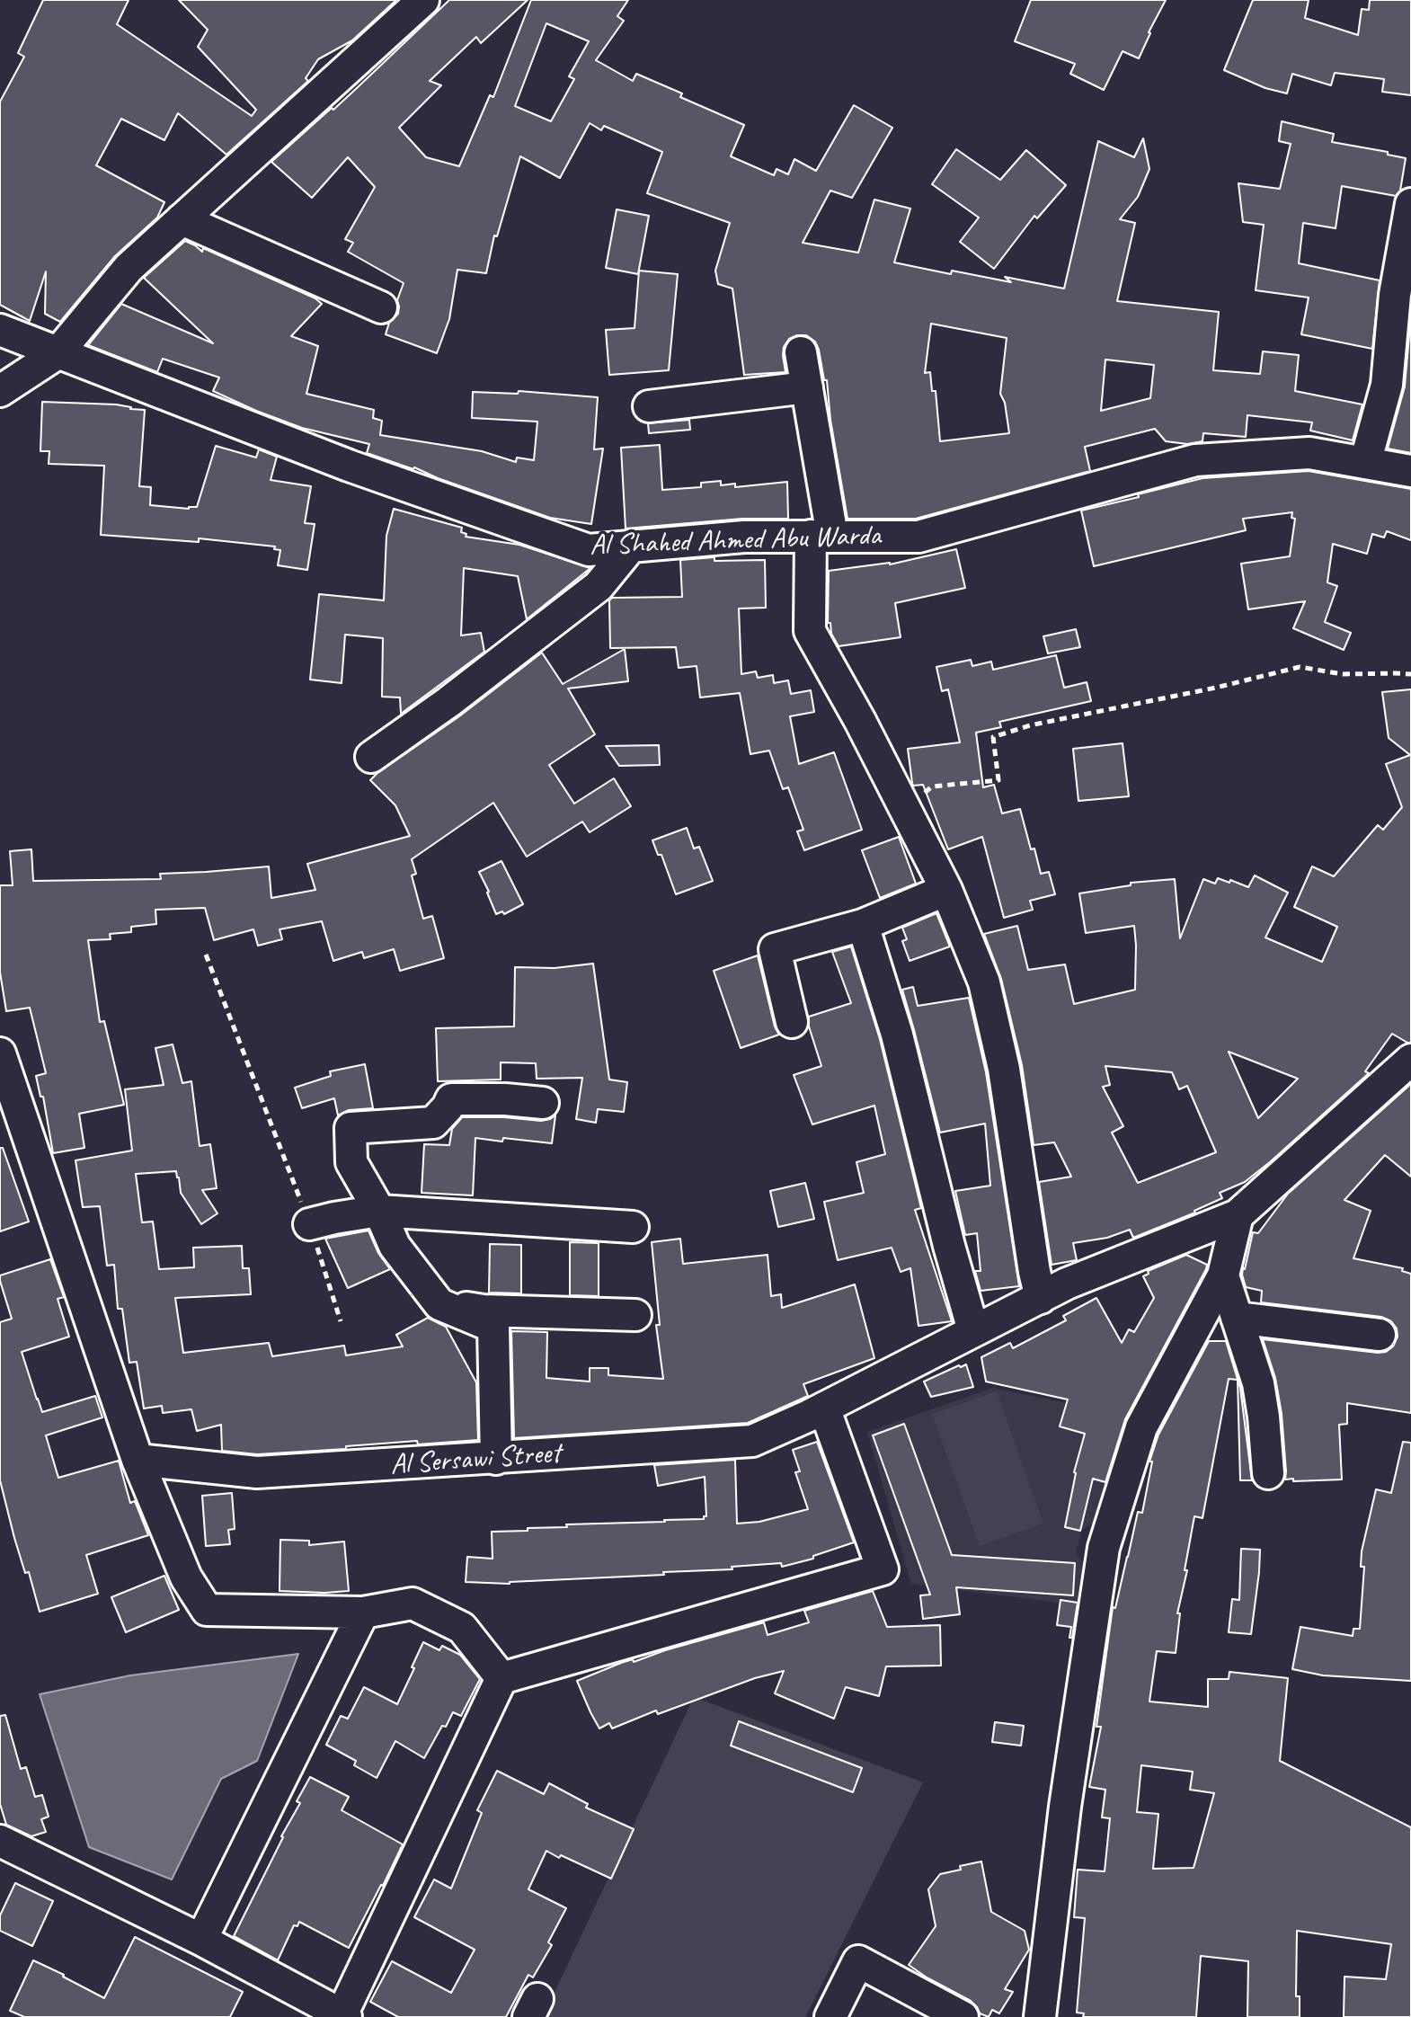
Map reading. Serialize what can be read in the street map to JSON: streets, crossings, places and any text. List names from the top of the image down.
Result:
{
  "streets": {
    "street": ["Al Shahed Ahmed Abu Warda", "Al Sersawi Street"]
  }
}
